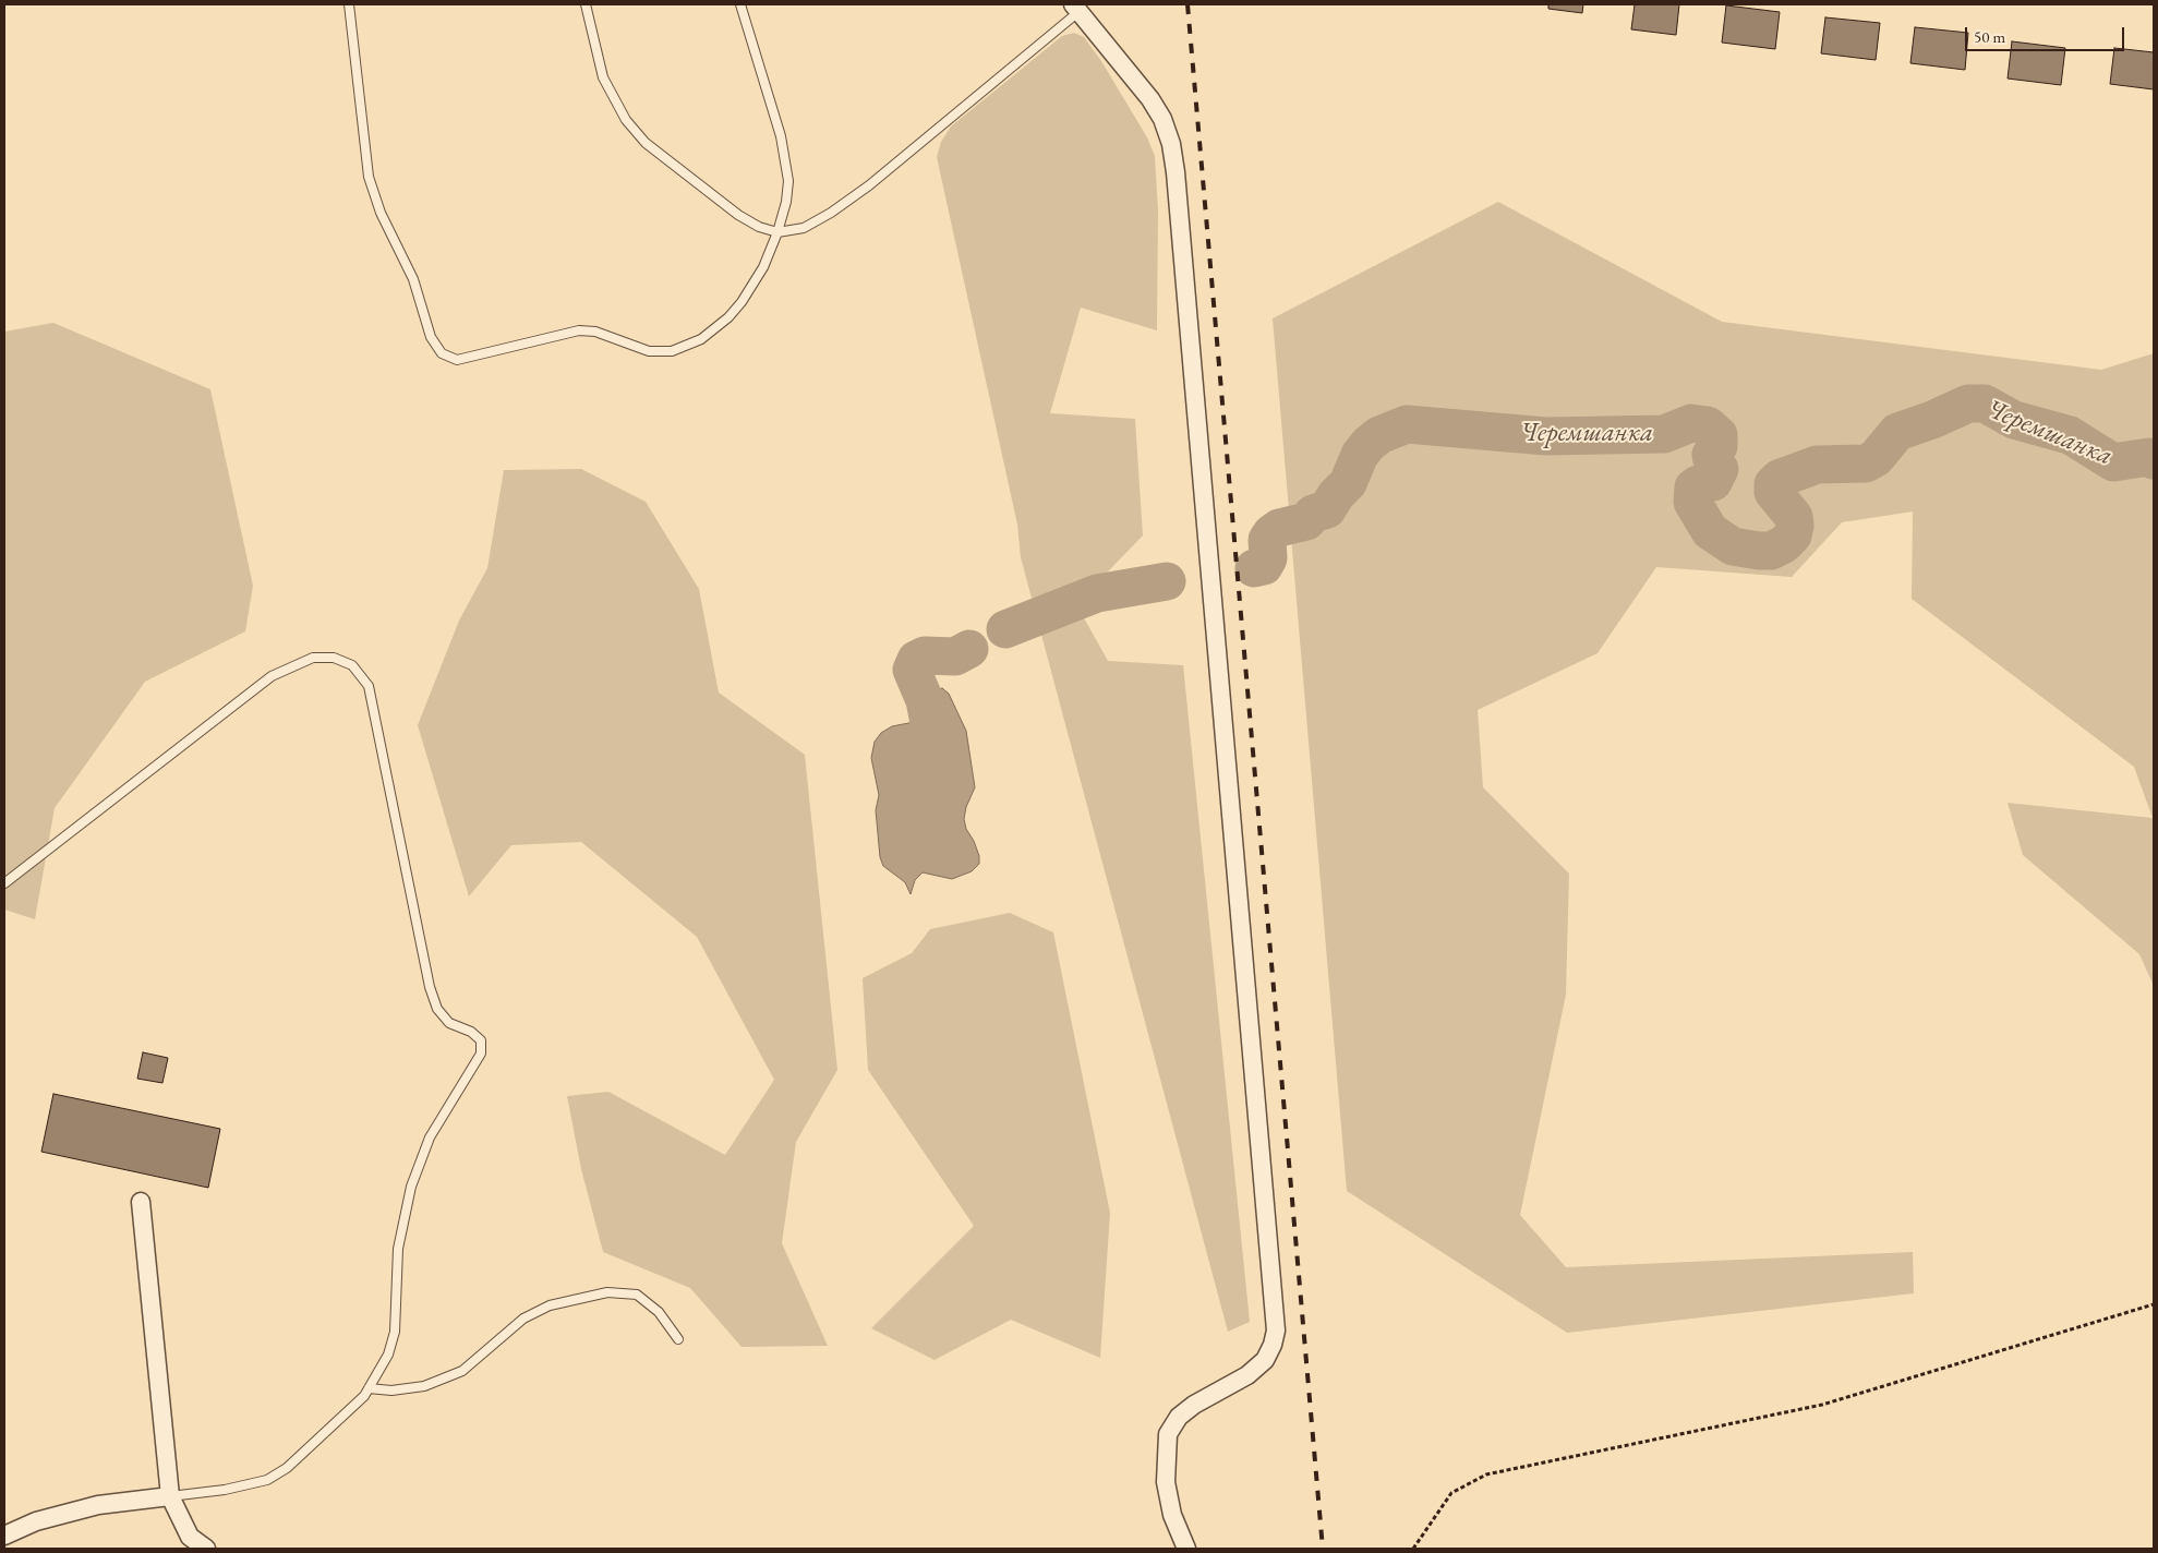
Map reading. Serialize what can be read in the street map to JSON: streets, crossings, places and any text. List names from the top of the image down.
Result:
{
  "water": ["Черемшанка"],
  "scale_bar": "50 m"
}
